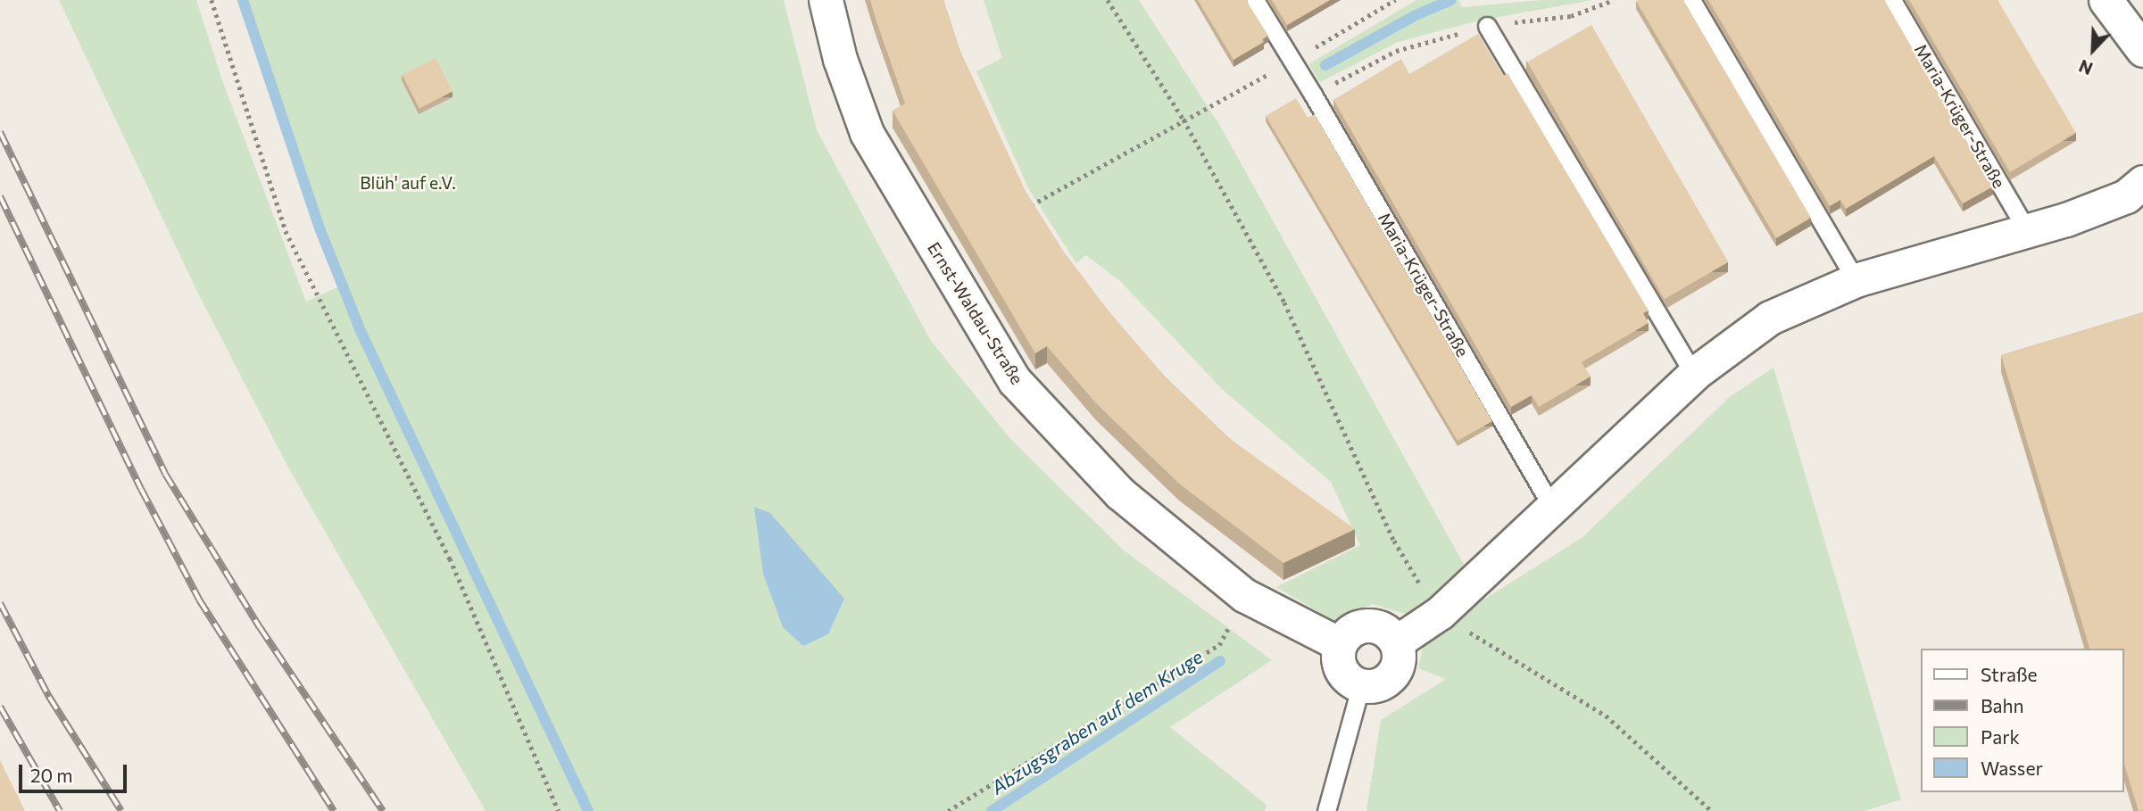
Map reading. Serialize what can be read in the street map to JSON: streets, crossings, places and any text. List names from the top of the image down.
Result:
{
  "streets": {
    "street": ["Ernst-Waldau-Straße"],
    "lane": ["Maria-Krüger-Straße"]
  },
  "water": ["Abzugsgraben auf dem Kruge"],
  "parks": ["Blüh' auf e.V."],
  "legend": [
    "Straße",
    "Bahn",
    "Park",
    "Wasser"
  ],
  "scale_bar": "20 m",
  "north": "bottom left"
}
